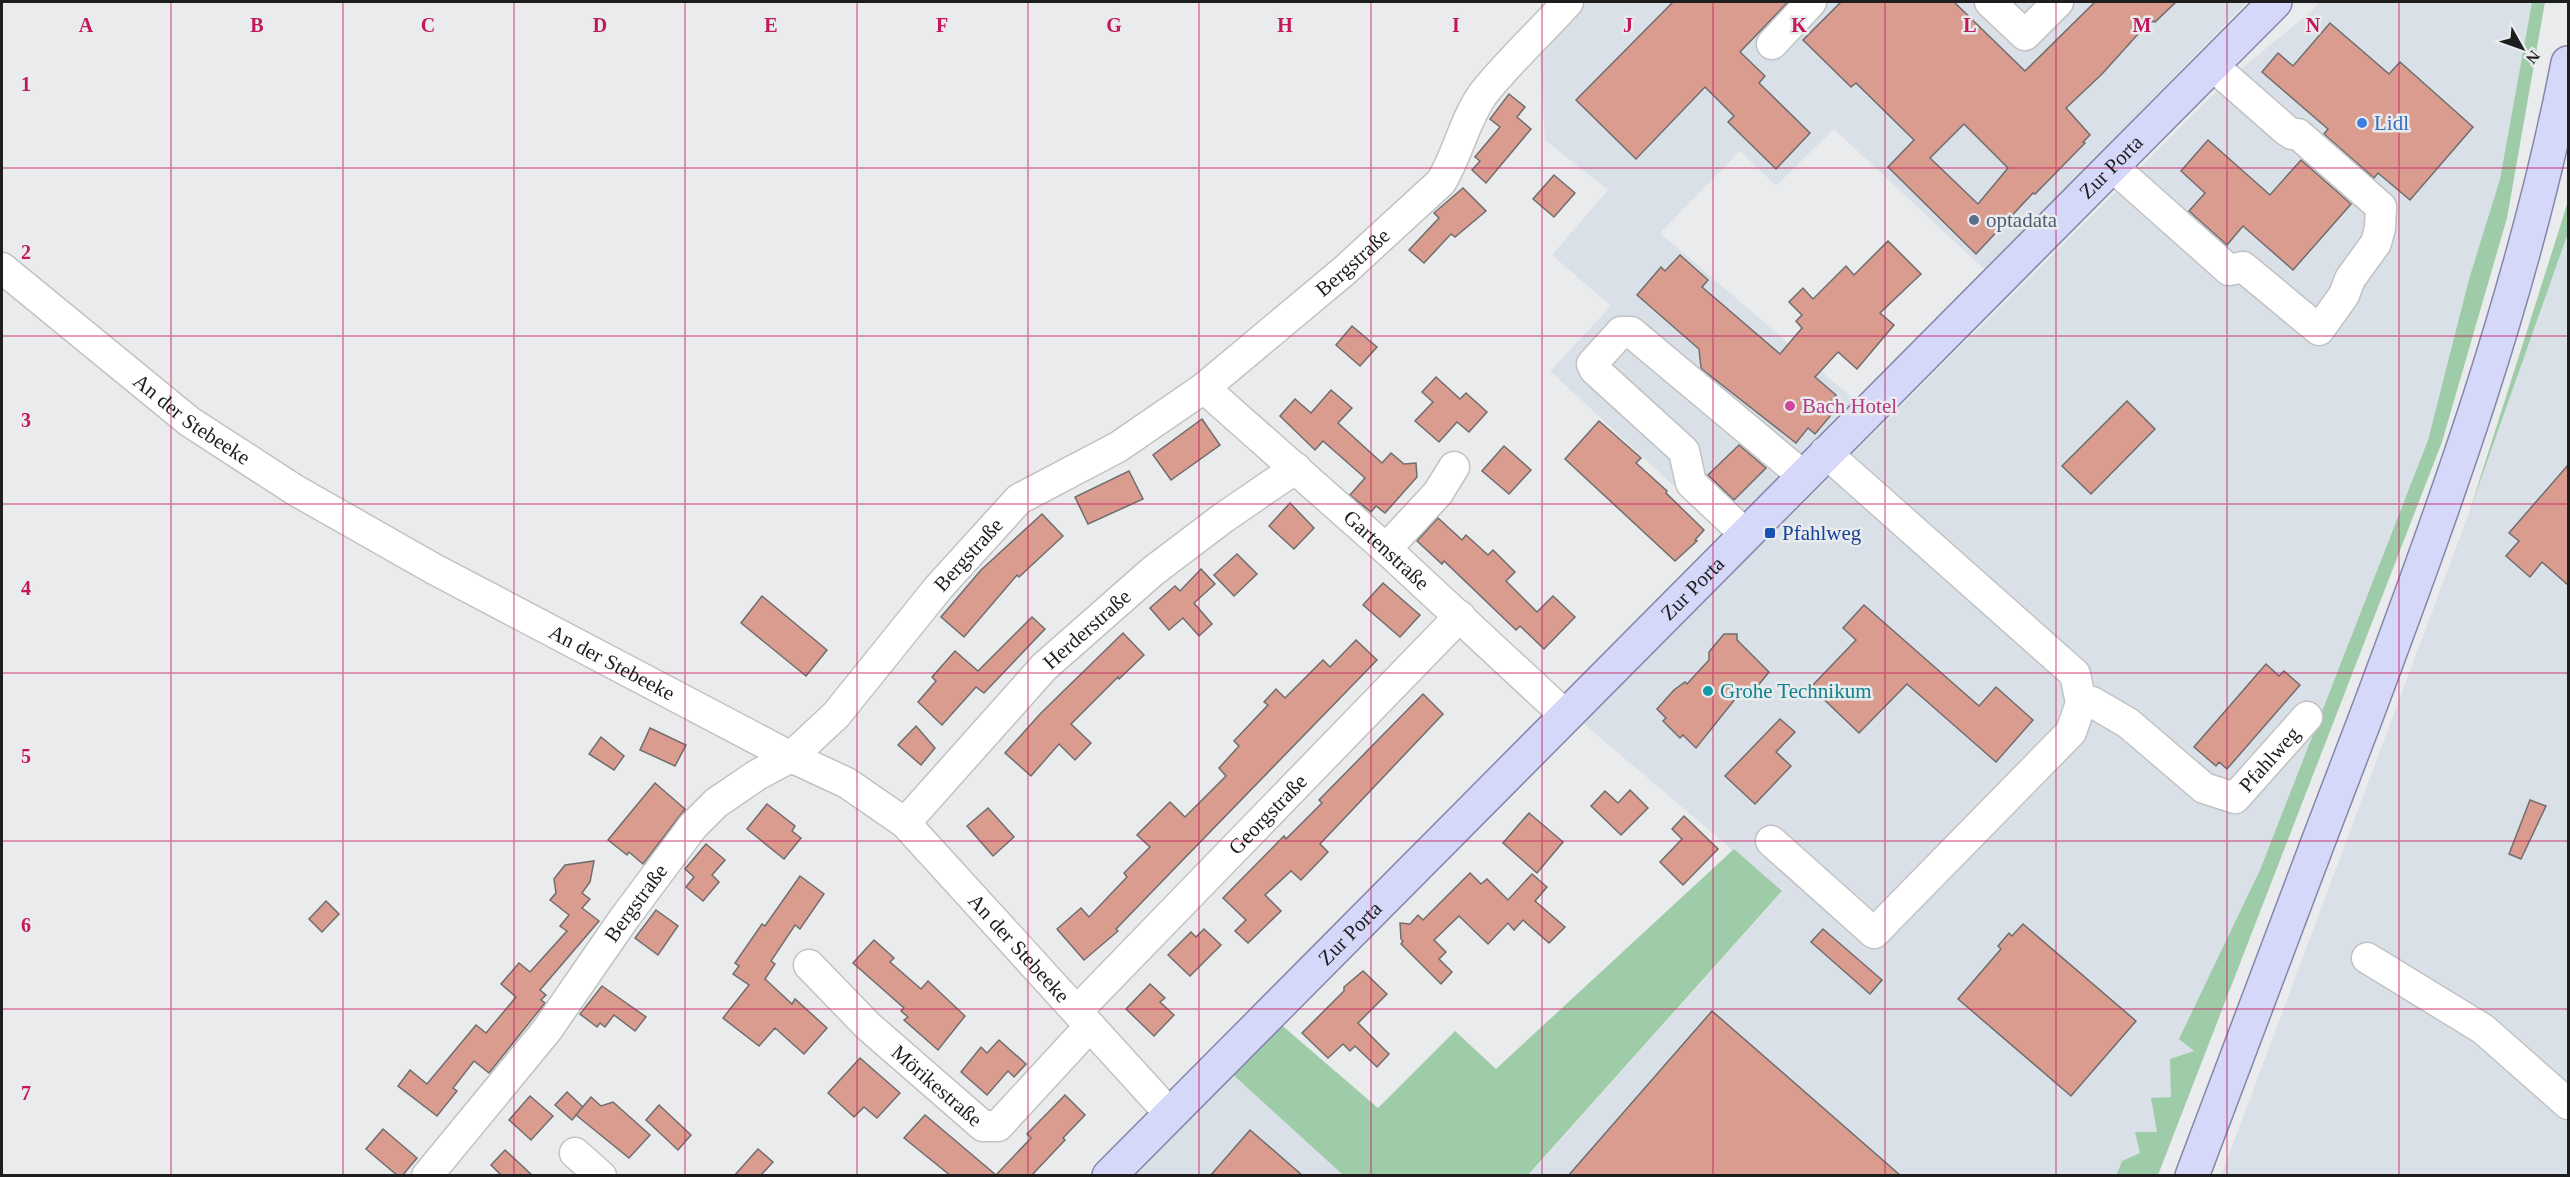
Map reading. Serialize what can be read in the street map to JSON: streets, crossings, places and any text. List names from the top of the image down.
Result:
{
  "streets": {
    "main road": ["Zur Porta"],
    "street": [
      "Bergstraße",
      "An der Stebeeke",
      "Gartenstraße",
      "Herderstraße",
      "Pfahlweg",
      "Georgstraße",
      "Mörikestraße"
    ]
  },
  "crossings": [
    ["Zur Porta", "An der Stebeeke"],
    ["Zur Porta", "Gartenstraße"],
    ["Bergstraße", "An der Stebeeke"],
    ["Bergstraße", "Gartenstraße"],
    ["An der Stebeeke", "Herderstraße"],
    ["An der Stebeeke", "Georgstraße"],
    ["An der Stebeeke", "Mörikestraße"],
    ["Gartenstraße", "Herderstraße"],
    ["Gartenstraße", "Georgstraße"],
    ["Georgstraße", "Mörikestraße"]
  ],
  "places": {
    "other": [
      "Lidl",
      "optadata",
      "Bach Hotel",
      "Grohe Technikum"
    ],
    "transit": ["Pfahlweg"]
  },
  "north": "bottom right",
  "grid": {
    "columns": [
      "A",
      "B",
      "C",
      "D",
      "E",
      "F",
      "G",
      "H",
      "I",
      "J",
      "K",
      "L",
      "M",
      "N"
    ],
    "rows": [
      "1",
      "2",
      "3",
      "4",
      "5",
      "6",
      "7"
    ]
  }
}
